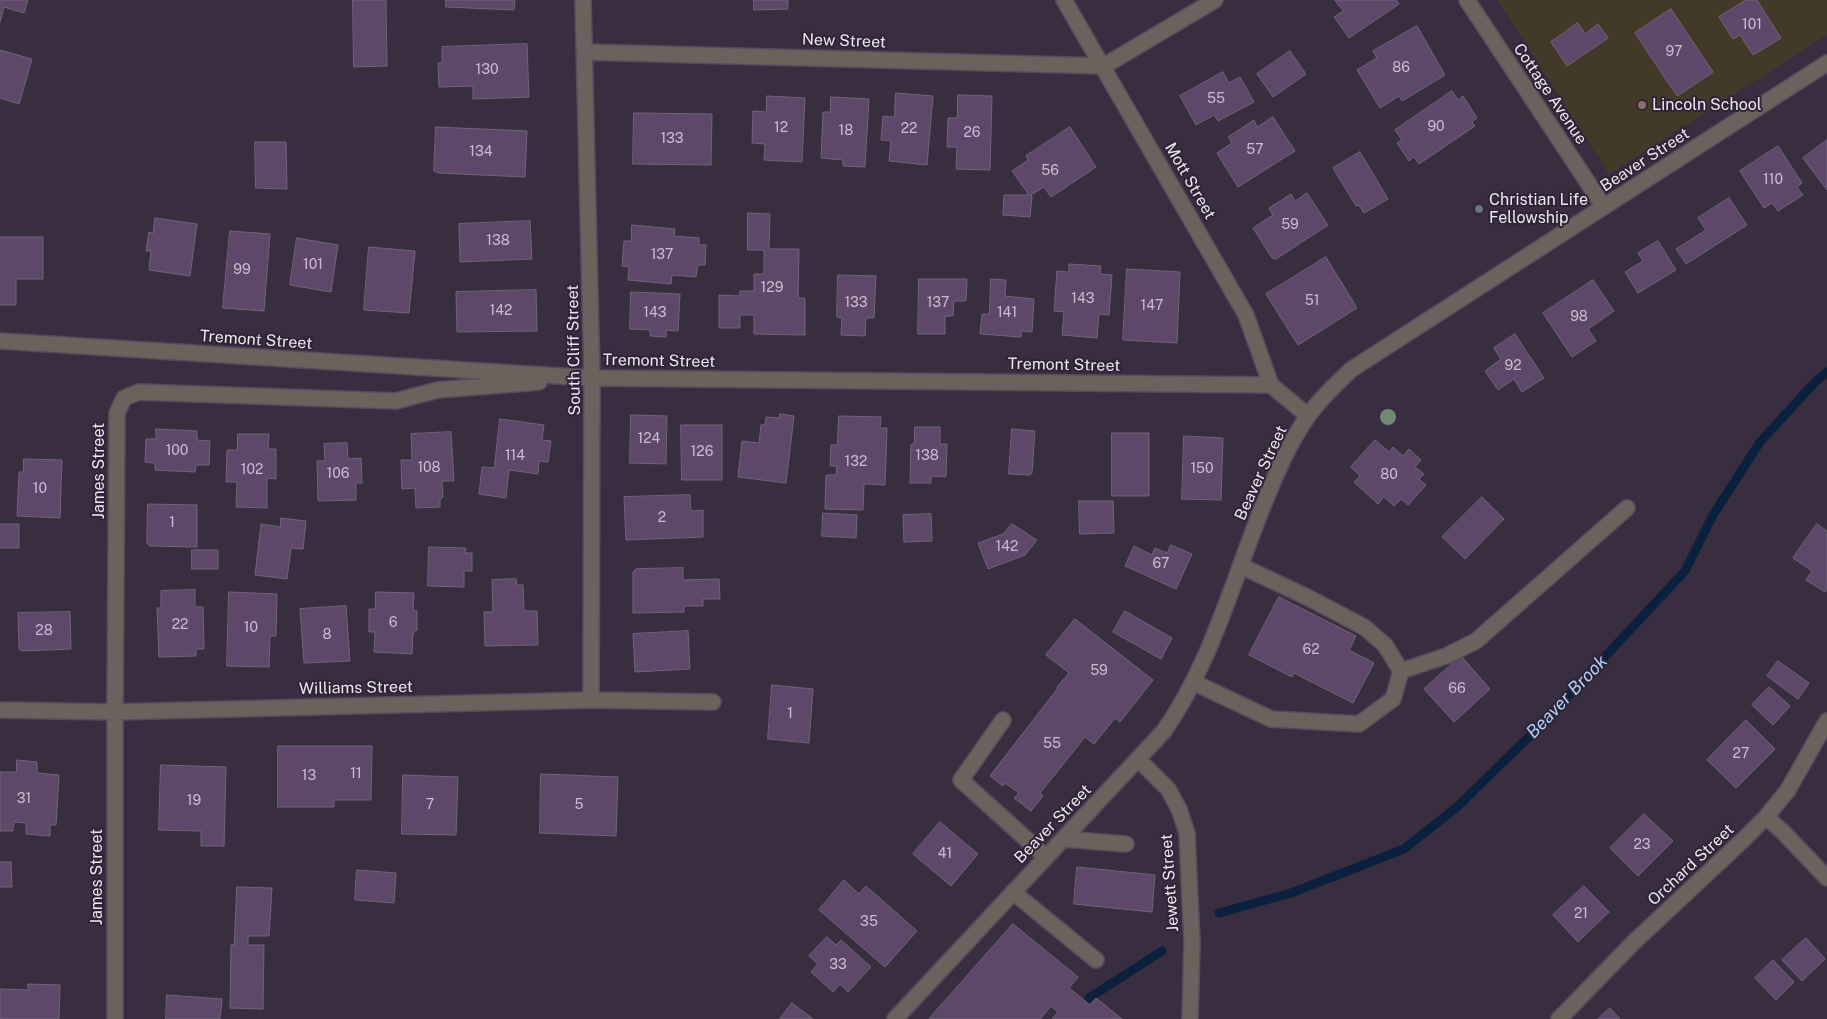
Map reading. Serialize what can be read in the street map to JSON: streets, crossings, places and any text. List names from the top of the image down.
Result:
{
  "streets": {
    "street": [
      "New Street",
      "Cottage Avenue",
      "Beaver Street",
      "Mott Street",
      "Tremont Street",
      "South Cliff Street",
      "James Street",
      "Williams Street",
      "Orchard Street",
      "Jewett Street"
    ]
  },
  "crossings": [
    ["New Street", "Mott Street"],
    ["New Street", "South Cliff Street"],
    ["Cottage Avenue", "Beaver Street"],
    ["Beaver Street", "Jewett Street"],
    ["Mott Street", "Tremont Street"],
    ["Tremont Street", "South Cliff Street"],
    ["Tremont Street", "James Street"],
    ["South Cliff Street", "James Street"],
    ["South Cliff Street", "Williams Street"],
    ["James Street", "Williams Street"]
  ],
  "water": ["Beaver Brook"],
  "places": ["Lincoln School", "Christian Life Fellowship"],
  "house_numbers": [
    "101",
    "97",
    "86",
    "130",
    "55",
    "90",
    "12",
    "22",
    "18",
    "26",
    "133",
    "57",
    "134",
    "56",
    "110",
    "59",
    "138",
    "137",
    "101",
    "99",
    "129",
    "143",
    "51",
    "133",
    "137",
    "147",
    "142",
    "143",
    "141",
    "98",
    "92",
    "124",
    "100",
    "126",
    "114",
    "138",
    "132",
    "108",
    "150",
    "102",
    "106",
    "80",
    "10",
    "2",
    "1",
    "142",
    "67",
    "6",
    "22",
    "10",
    "28",
    "8",
    "62",
    "59",
    "66",
    "1",
    "55",
    "27",
    "11",
    "13",
    "31",
    "19",
    "7",
    "5",
    "23",
    "41",
    "21",
    "35",
    "33"
  ]
}
